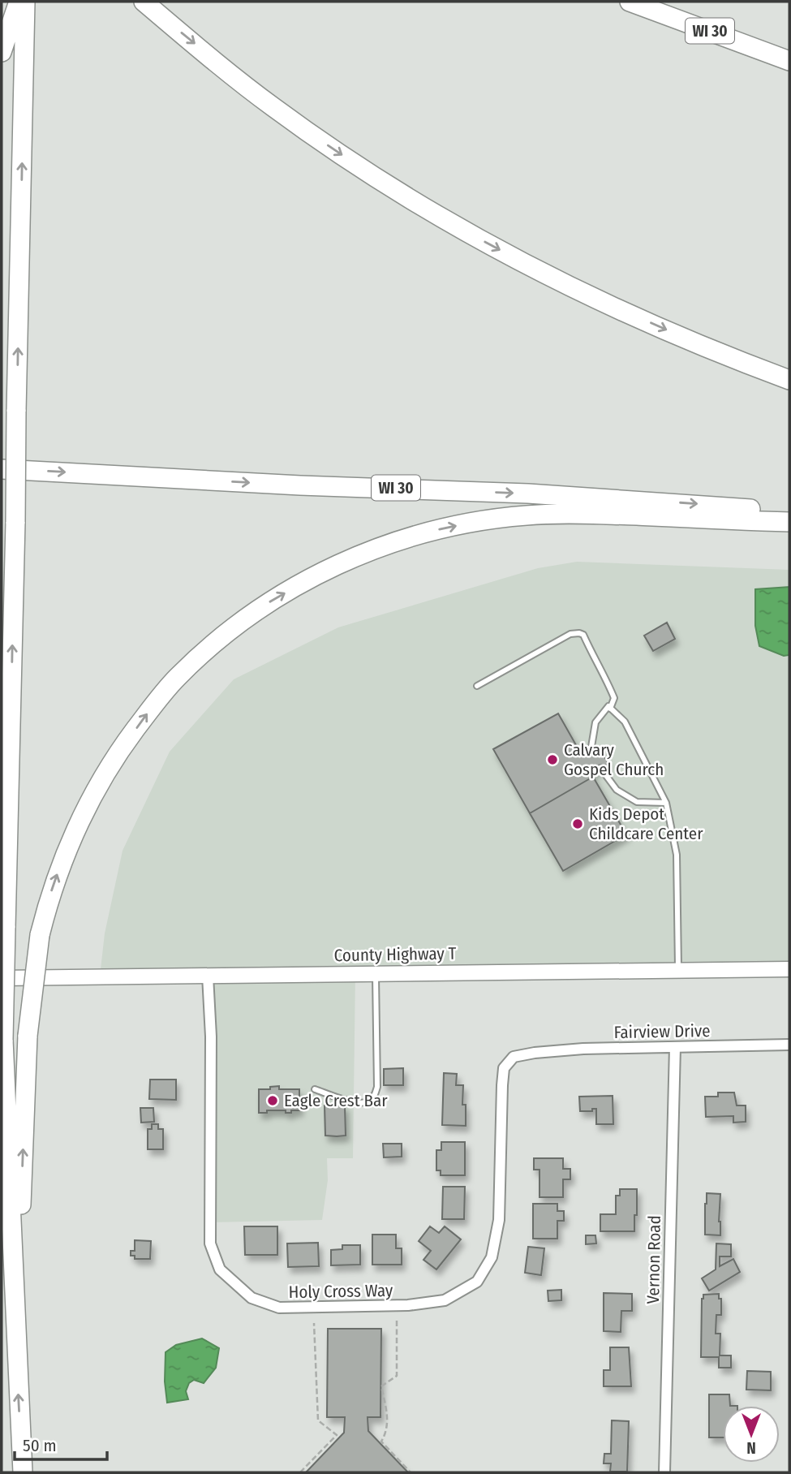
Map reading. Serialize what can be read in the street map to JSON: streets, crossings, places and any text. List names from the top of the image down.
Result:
{
  "streets": {
    "highway": ["WI 30"],
    "main road": ["County Highway T"],
    "street": ["Fairview Drive", "Vernon Road", "Holy Cross Way"]
  },
  "crossings": [
    ["County Highway T", "Holy Cross Way"],
    ["Fairview Drive", "Vernon Road"],
    ["Fairview Drive", "Holy Cross Way"]
  ],
  "places": ["Calvary Gospel Church", "Kids Depot Childcare Center", "Eagle Crest Bar"],
  "scale_bar": "50 m",
  "north": "bottom"
}
